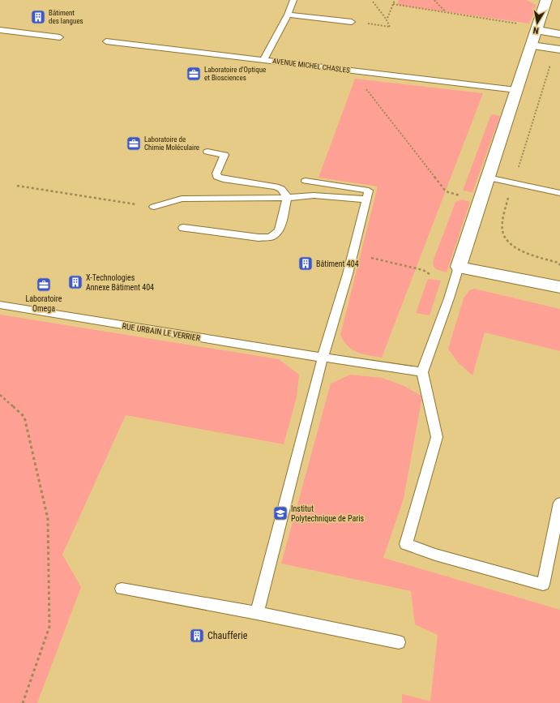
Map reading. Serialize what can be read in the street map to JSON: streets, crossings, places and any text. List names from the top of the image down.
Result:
{
  "streets": {
    "lane": ["AVENUE MICHEL CHASLES", "RUE URBAIN LE VERRIER"]
  },
  "places": {
    "building": [
      "Bâtiment des langues",
      "Bâtiment 404",
      "X-Technologies Annexe Bâtiment 404",
      "Chaufferie"
    ],
    "office": ["Laboratoire d'Optique et Biosciences", "Laboratoire de Chimie Moléculaire", "Laboratoire Omega"],
    "school or university": ["Institut Polytechnique de Paris"]
  },
  "north": "bottom"
}
